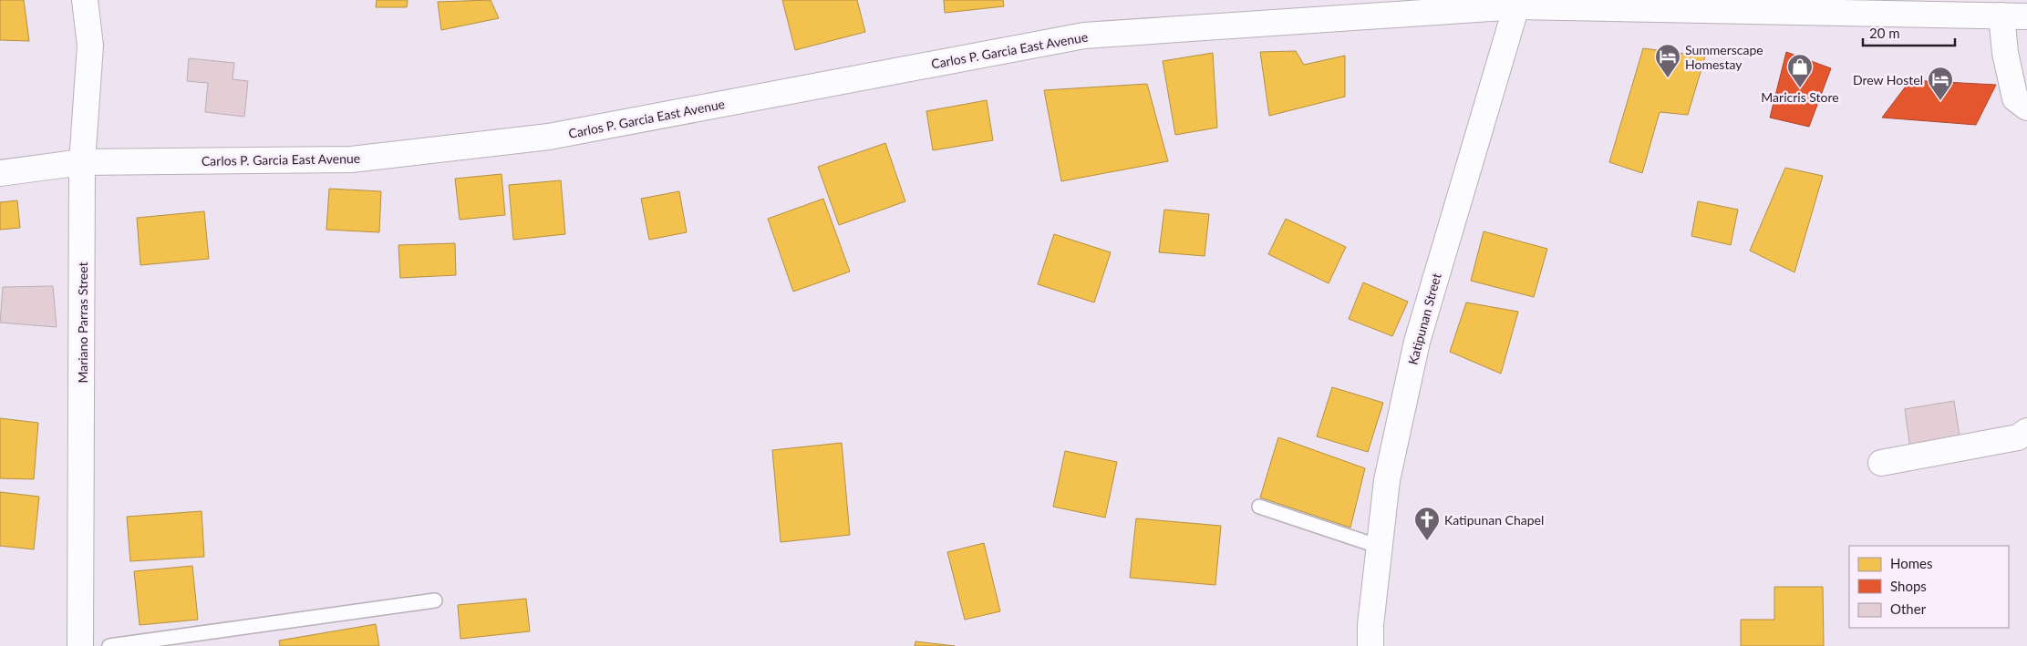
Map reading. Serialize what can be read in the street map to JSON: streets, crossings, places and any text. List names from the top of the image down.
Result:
{
  "streets": {
    "main road": ["Carlos P. Garcia East Avenue", "Katipunan Street", "Mariano Parras Street"]
  },
  "crossings": [
    ["Carlos P. Garcia East Avenue", "Katipunan Street"],
    ["Carlos P. Garcia East Avenue", "Mariano Parras Street"]
  ],
  "places": {
    "hotel": ["Summerscape Homestay", "Drew Hostel"],
    "shop": ["Maricris Store"],
    "church": ["Katipunan Chapel"]
  },
  "legend": ["Homes", "Shops", "Other"],
  "scale_bar": "20 m"
}
